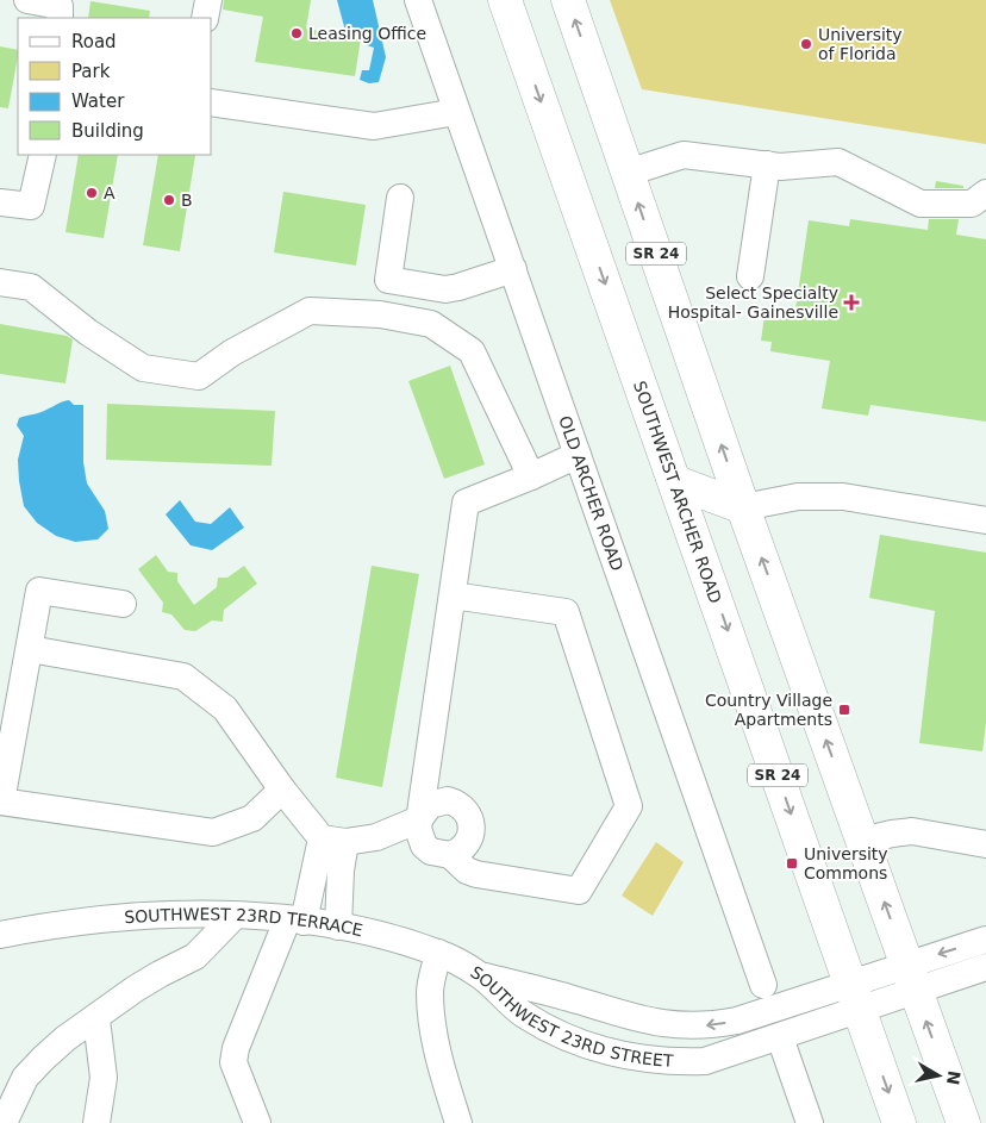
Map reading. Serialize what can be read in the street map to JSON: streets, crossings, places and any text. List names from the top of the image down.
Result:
{
  "streets": {
    "main road": ["SR 24", "SOUTHWEST ARCHER ROAD"],
    "street": ["OLD ARCHER ROAD", "SOUTHWEST 23RD TERRACE", "SOUTHWEST 23RD STREET"]
  },
  "crossings": [
    ["SR 24", "SOUTHWEST ARCHER ROAD"],
    ["SR 24", "SOUTHWEST 23RD STREET"],
    ["SOUTHWEST ARCHER ROAD", "SOUTHWEST 23RD STREET"],
    ["SOUTHWEST 23RD TERRACE", "SOUTHWEST 23RD STREET"]
  ],
  "places": {
    "other": [
      "Leasing Office",
      "University of Florida",
      "A",
      "B"
    ],
    "health": ["Select Specialty Hospital- Gainesville"],
    "transit": ["Country Village Apartments", "University Commons"]
  },
  "legend": [
    "Road",
    "Park",
    "Water",
    "Building"
  ],
  "north": "right"
}
